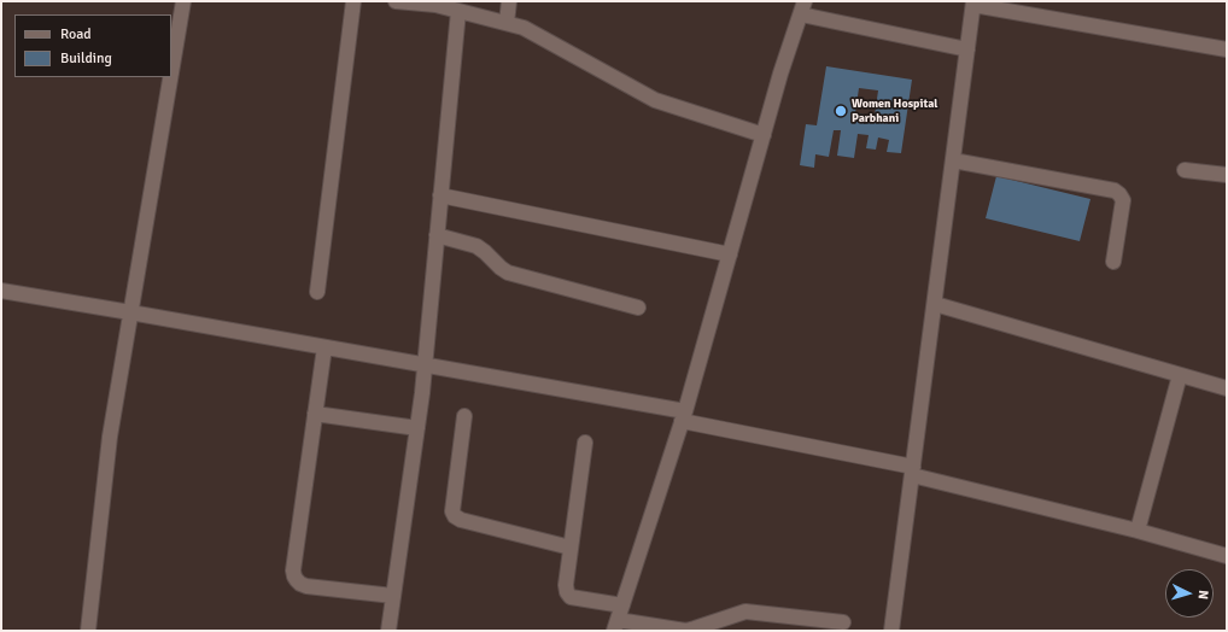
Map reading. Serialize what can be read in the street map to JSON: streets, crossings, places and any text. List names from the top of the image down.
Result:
{
  "places": ["Women Hospital Parbhani"],
  "legend": ["Road", "Building"],
  "north": "right"
}
